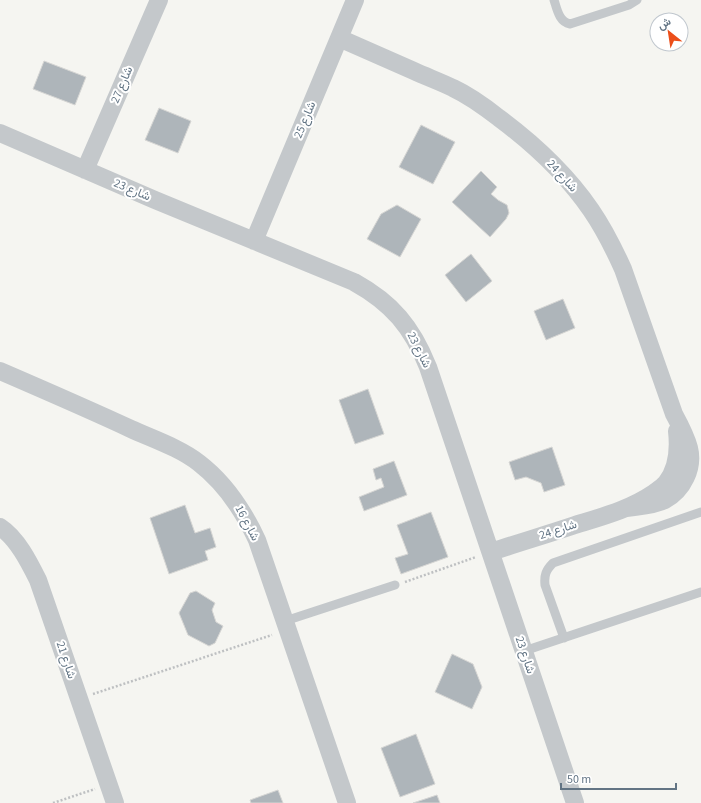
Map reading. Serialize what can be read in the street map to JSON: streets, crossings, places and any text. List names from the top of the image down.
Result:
{
  "streets": {
    "street": [
      "شارع 27",
      "شارع 25",
      "شارع 24",
      "شارع 23",
      "شارع 16",
      "شارع 21"
    ]
  },
  "crossings": [
    ["شارع 27", "شارع 23"],
    ["شارع 25", "شارع 24"],
    ["شارع 25", "شارع 23"],
    ["شارع 24", "شارع 23"]
  ],
  "scale_bar": "50 m",
  "north": "top left"
}
